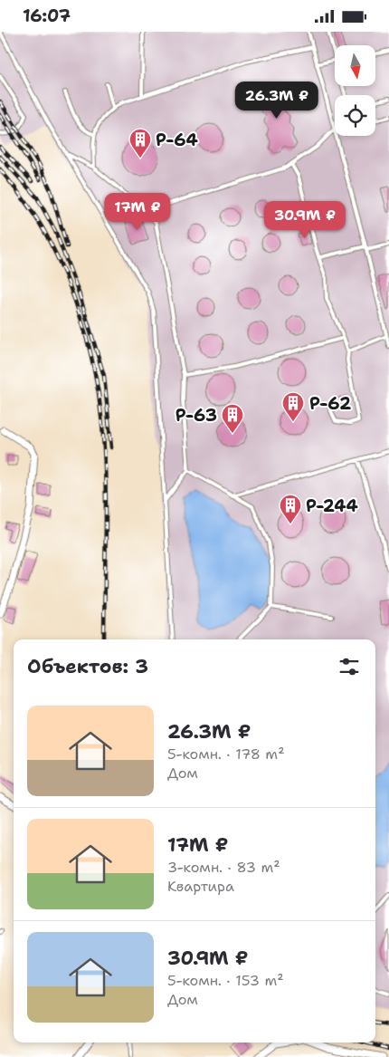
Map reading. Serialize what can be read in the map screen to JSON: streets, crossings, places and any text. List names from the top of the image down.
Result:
{
  "places": {
    "building": [
      "Р-64",
      "Р-62",
      "Р-63",
      "Р-244"
    ]
  },
  "north": "bottom",
  "page": {
    "status": "16:07",
    "price": ["26.3M ₽", "17M ₽", "30.9M ₽"],
    "heading": "Объектов: 3",
    "list": [
      {
        "name": "26.3M ₽",
        "note": "5-комн. · 178 m² · Дом"
      },
      {
        "name": "17M ₽",
        "note": "3-комн. · 83 m² · Квартира"
      },
      {
        "name": "30.9M ₽",
        "note": "5-комн. · 153 m² · Дом"
      }
    ]
  }
}
